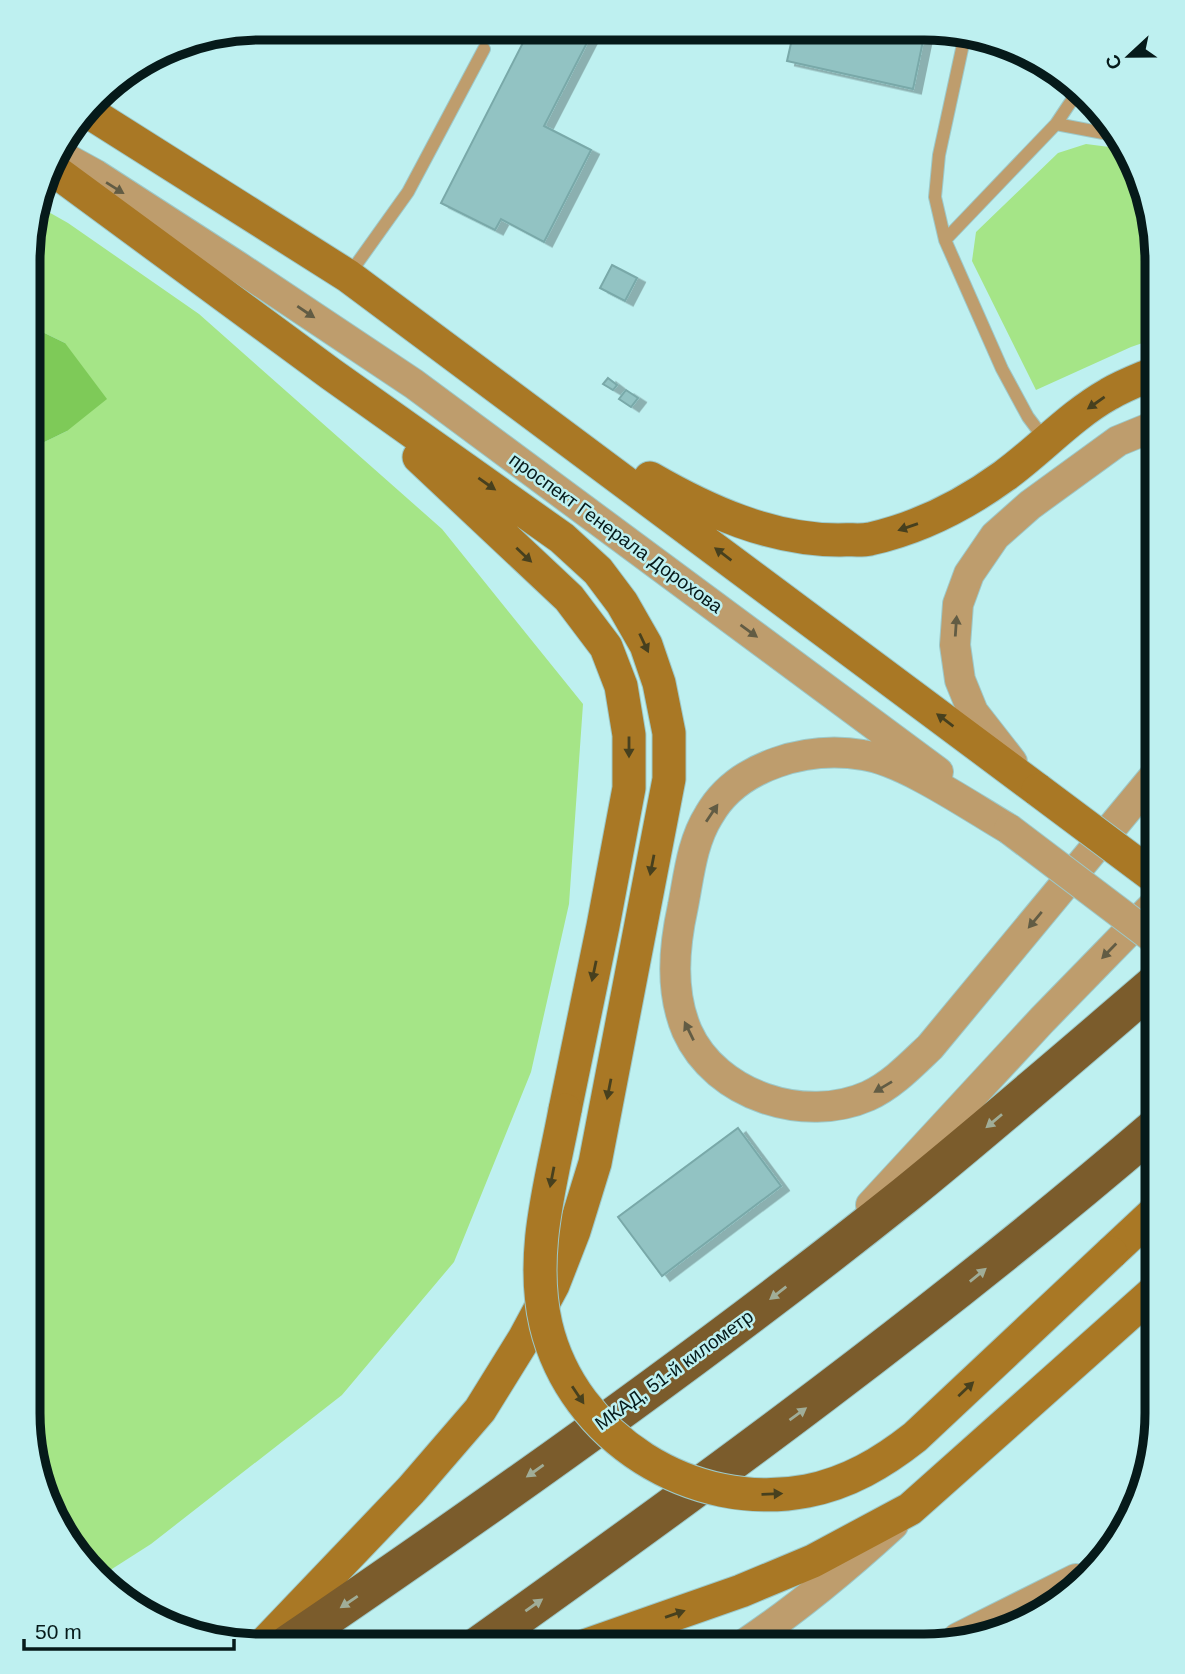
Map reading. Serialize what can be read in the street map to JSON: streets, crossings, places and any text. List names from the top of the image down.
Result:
{
  "streets": {
    "highway": ["МКАД, 51-й километр"],
    "street": ["проспект Генерала Дорохова"]
  },
  "one_way": ["проспект Генерала Дорохова"],
  "scale_bar": "50 m",
  "north": "left"
}
